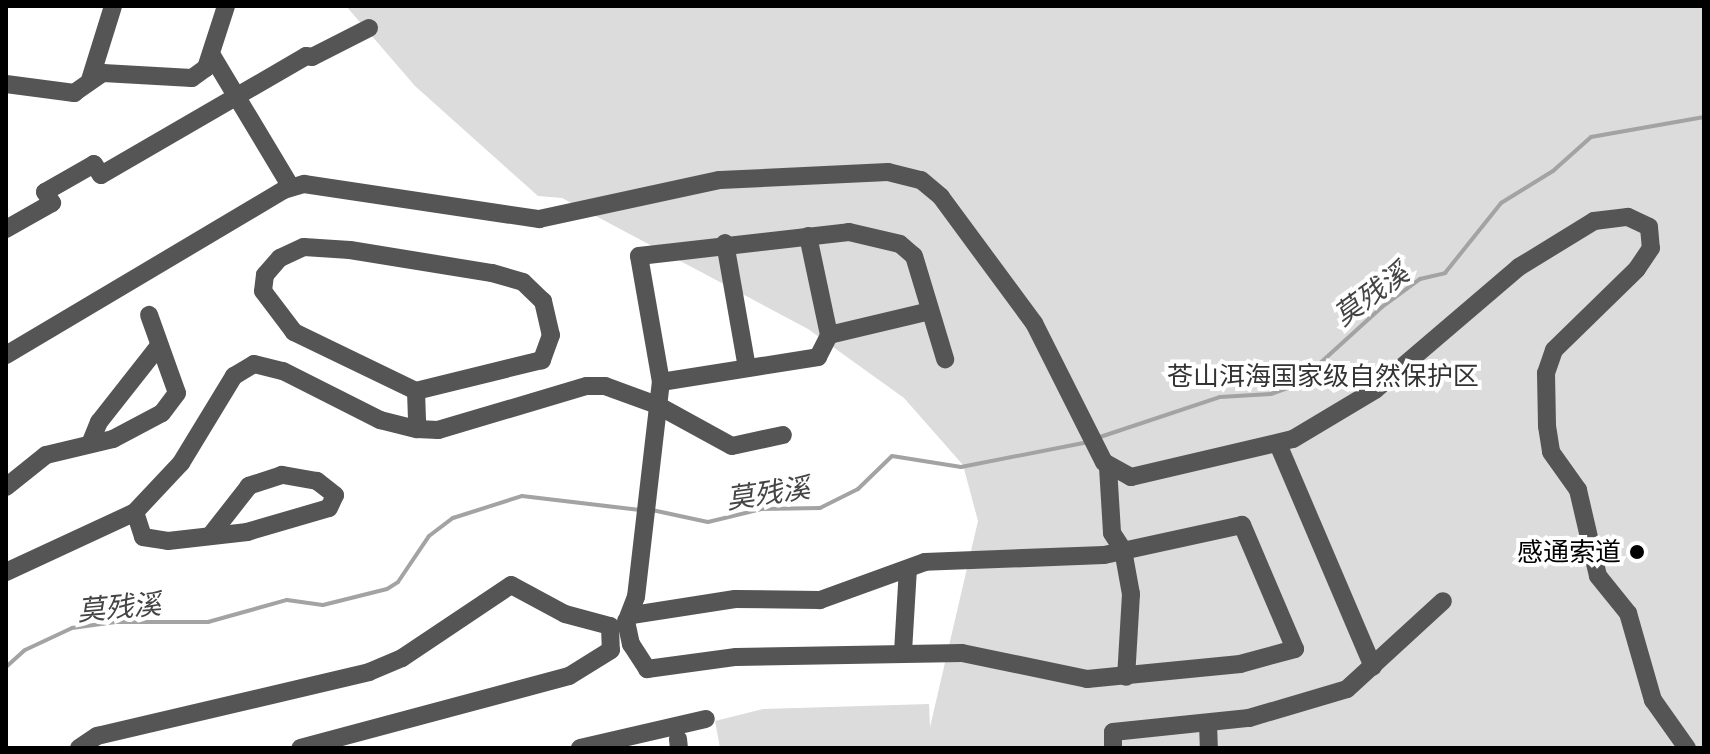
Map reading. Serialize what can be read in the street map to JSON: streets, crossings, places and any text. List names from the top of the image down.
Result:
{
  "water": ["莫残溪"],
  "parks": ["苍山洱海国家级自然保护区"],
  "places": ["感通索道"]
}
